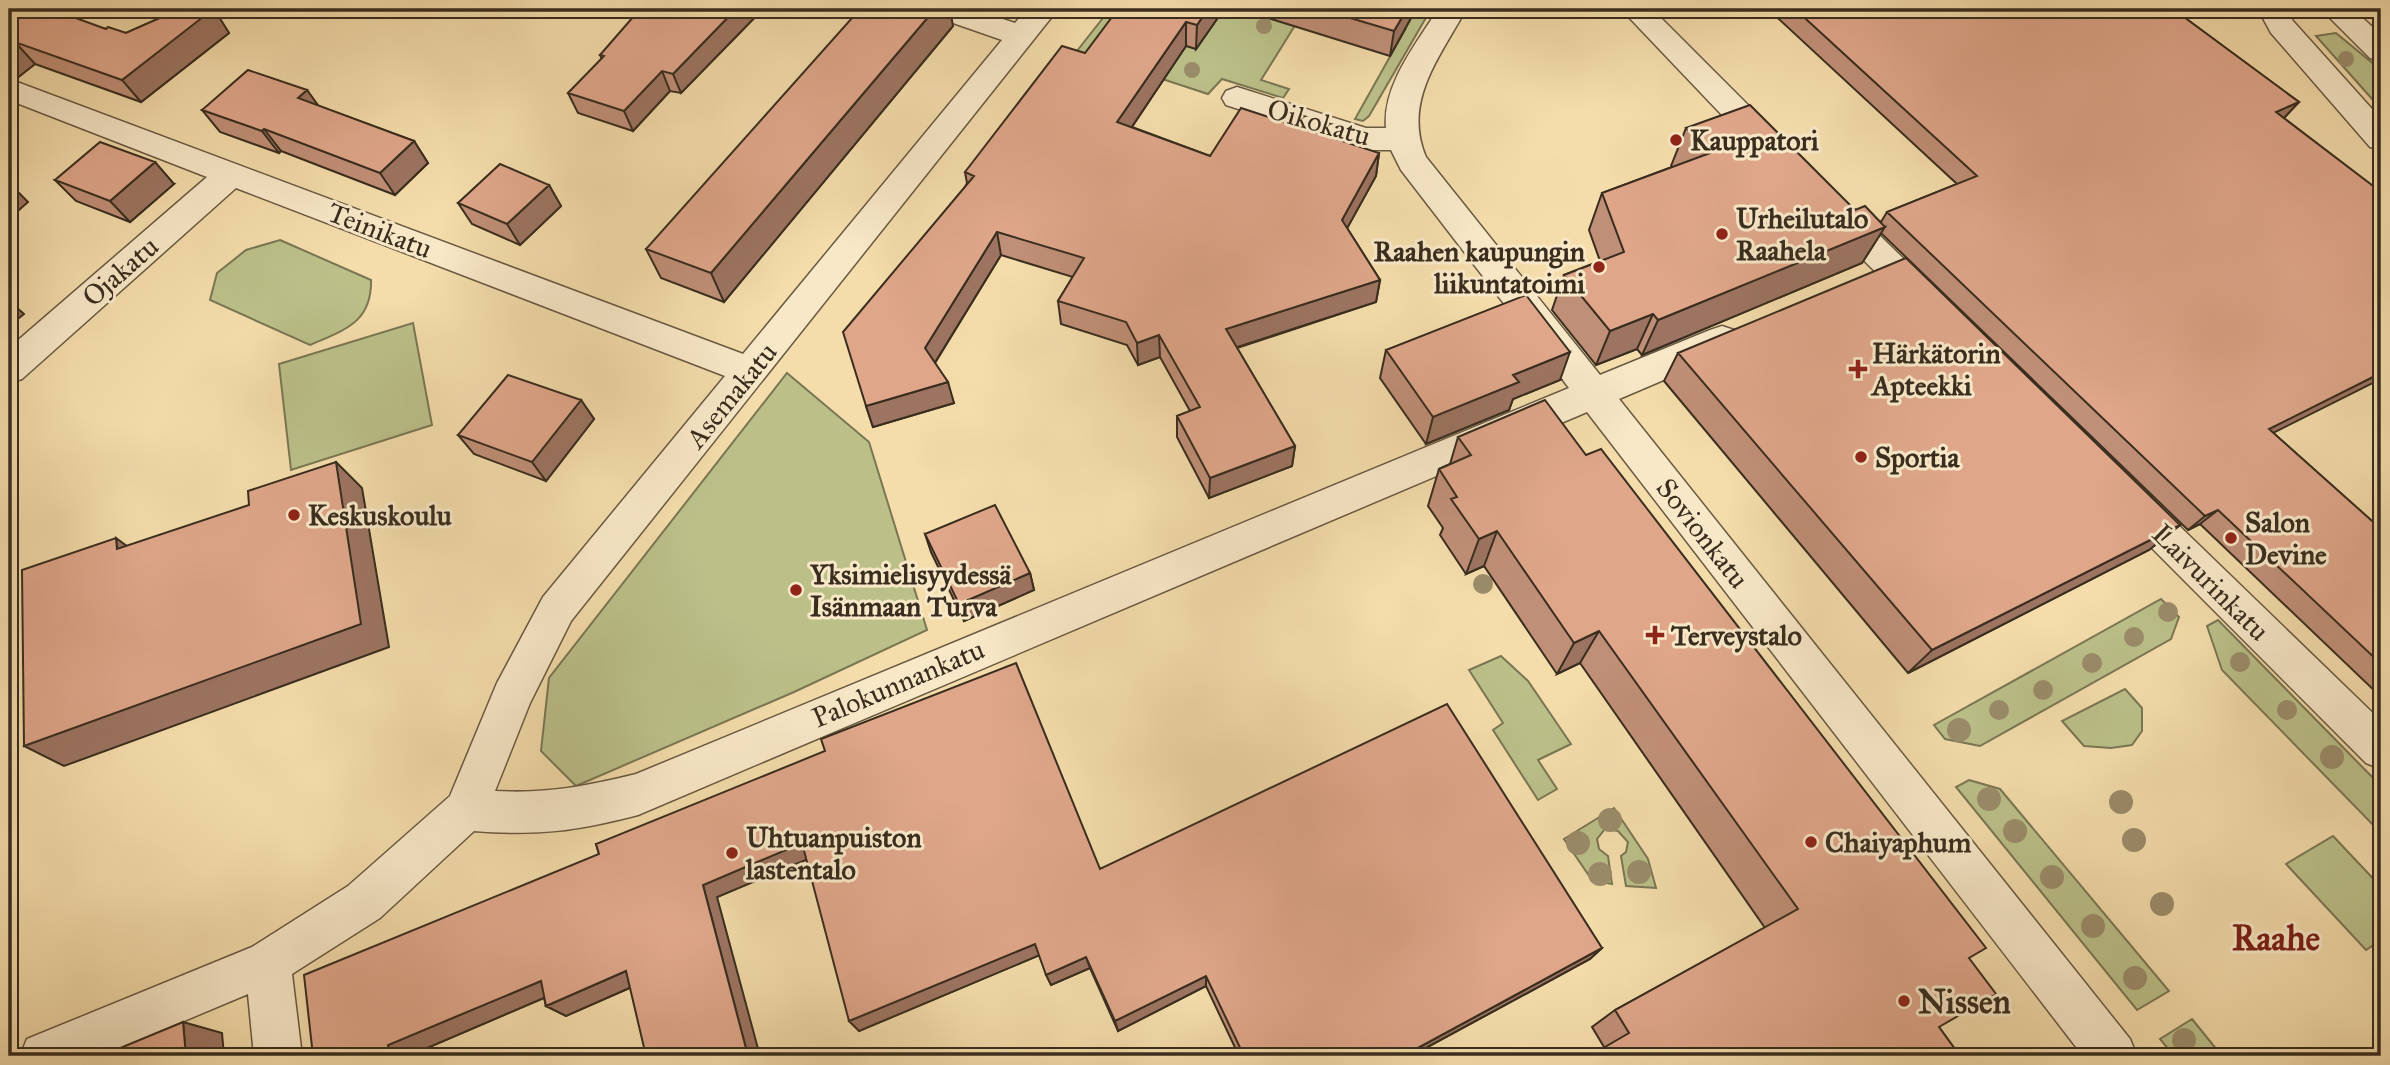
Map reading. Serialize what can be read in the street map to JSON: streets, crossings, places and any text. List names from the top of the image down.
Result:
{
  "streets": {
    "street": [
      "Oikokatu",
      "Teinikatu",
      "Ojakatu",
      "Asemakatu",
      "Sovionkatu",
      "Laivurinkatu",
      "Palokunnankatu"
    ]
  },
  "crossings": [
    ["Oikokatu", "Sovionkatu"],
    ["Teinikatu", "Ojakatu"],
    ["Teinikatu", "Asemakatu"],
    ["Asemakatu", "Palokunnankatu"],
    ["Sovionkatu", "Palokunnankatu"]
  ],
  "districts": ["Raahe"],
  "places": {
    "other": [
      "Kauppatori",
      "Urheilutalo Raahela",
      "Raahen kaupungin liikuntatoimi",
      "Sportia",
      "Keskuskoulu",
      "Salon Devine",
      "Yksimielisyydessä Isänmaan Turva",
      "Chaiyaphum",
      "Uhtuanpuiston lastentalo",
      "Nissen"
    ],
    "health": ["Härkätorin Apteekki", "Terveystalo"]
  }
}
